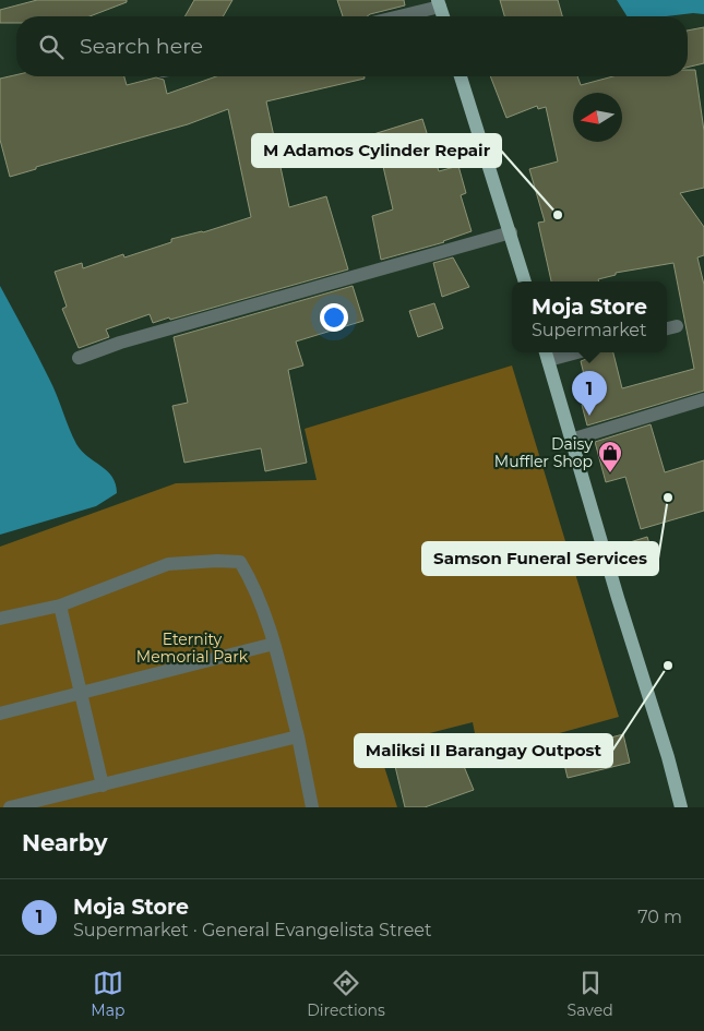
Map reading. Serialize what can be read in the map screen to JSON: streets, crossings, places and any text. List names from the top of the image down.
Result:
{
  "parks": ["Eternity Memorial Park"],
  "places": {
    "other": ["M Adamos Cylinder Repair", "Samson Funeral Services", "Maliksi II Barangay Outpost"],
    "shop": ["Daisy Muffler Shop"]
  },
  "north": "left",
  "page": {
    "search": "Search here",
    "popup": ["Moja Store", "Supermarket"],
    "pins": "1",
    "heading": "Nearby",
    "list": [
      {
        "mark": "1",
        "name": "Moja Store",
        "note": "Supermarket · General Evangelista Street",
        "value": "70 m"
      }
    ],
    "nav": ["Map", "Directions", "Saved"]
  }
}
